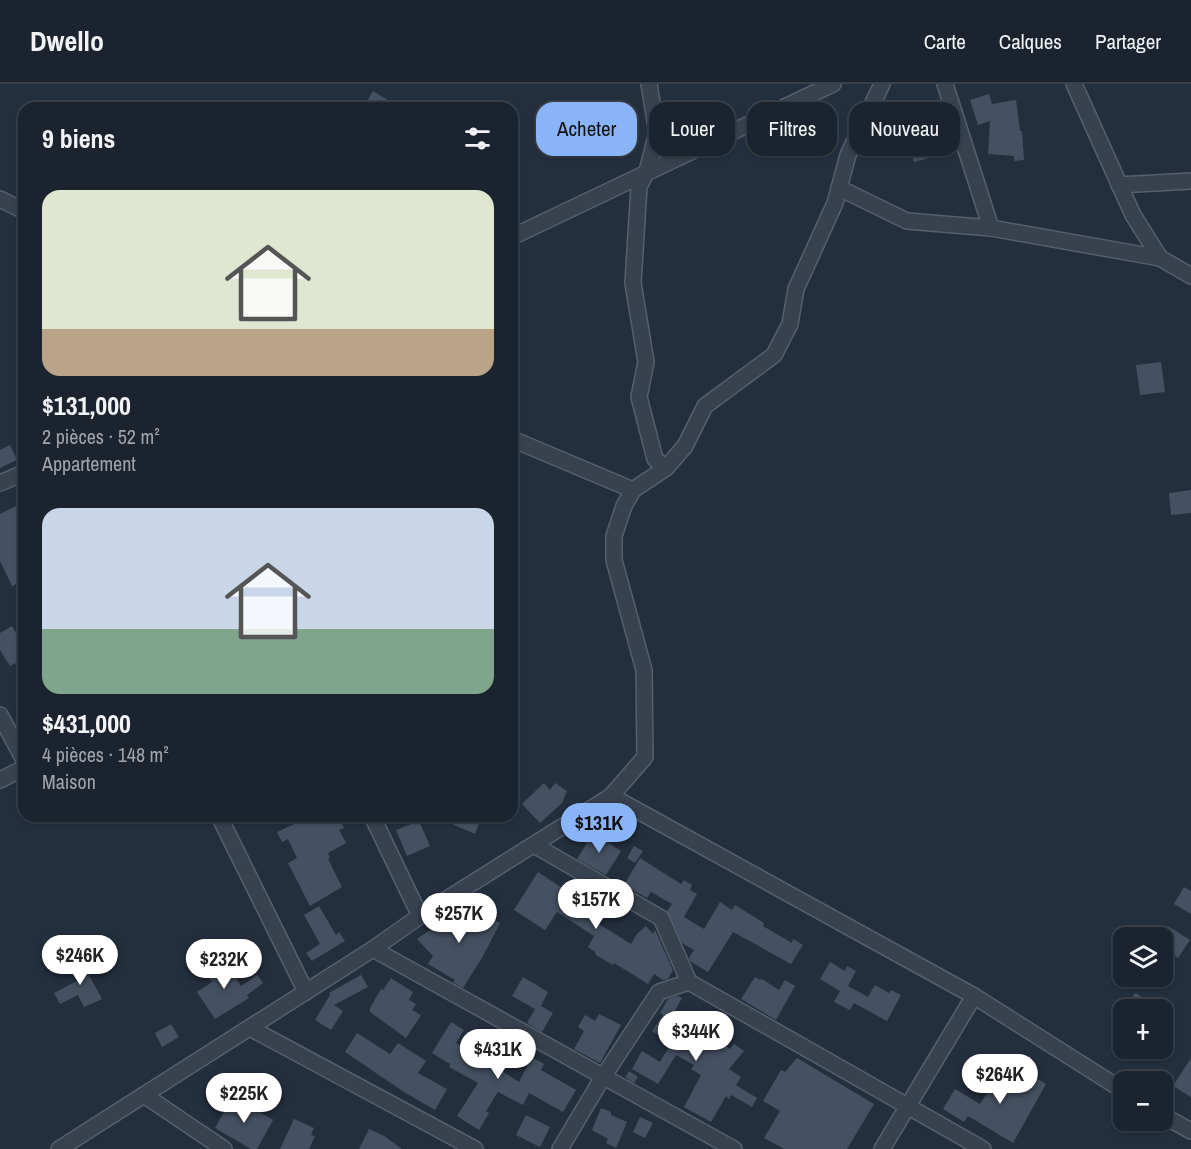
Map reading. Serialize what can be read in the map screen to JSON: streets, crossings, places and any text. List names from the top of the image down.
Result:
{
  "page": {
    "header": "Dwello",
    "nav": ["Carte", "Calques", "Partager"],
    "chip": [
      "Acheter",
      "Louer",
      "Filtres",
      "Nouveau"
    ],
    "heading": "9 biens",
    "list": [
      {
        "name": "$131,000",
        "note": "2 pièces · 52 m² · Appartement"
      },
      {
        "name": "$431,000",
        "note": "4 pièces · 148 m² · Maison"
      }
    ],
    "price": [
      "$131K",
      "$157K",
      "$257K",
      "$246K",
      "$232K",
      "$344K",
      "$431K",
      "$264K",
      "$225K"
    ],
    "map_buttons": ["+", "−"]
  }
}
